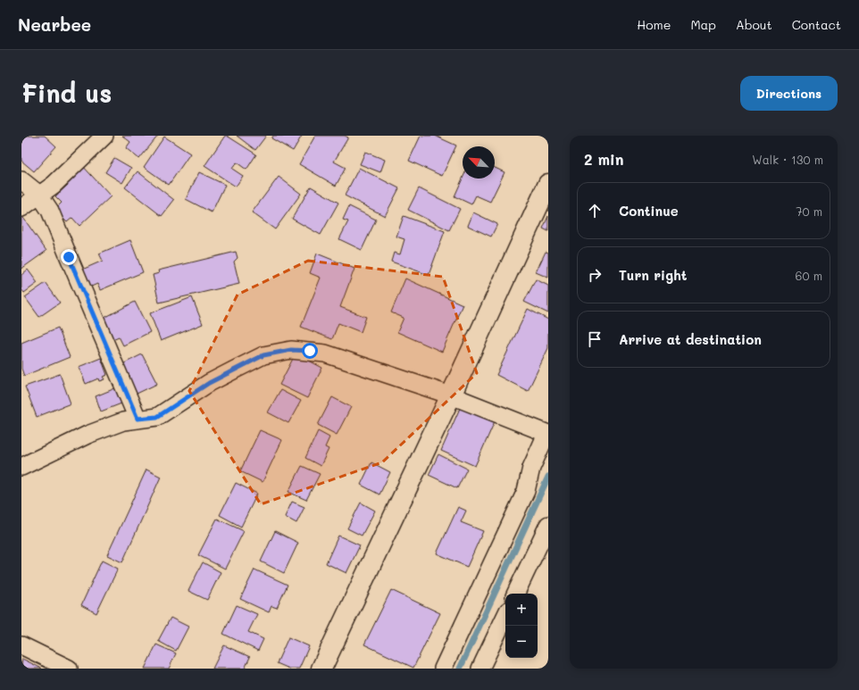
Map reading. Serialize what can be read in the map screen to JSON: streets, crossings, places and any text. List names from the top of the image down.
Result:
{
  "north": "top left",
  "page": {
    "header": "Nearbee",
    "nav": [
      "Home",
      "Map",
      "About",
      "Contact"
    ],
    "buttons": "Directions",
    "title": "Find us",
    "heading": ["2 min", "Walk · 130 m"],
    "list": [
      ["Continue", "70 m"],
      ["Turn right", "60 m"],
      "Arrive at destination"
    ],
    "map_buttons": ["+", "−"]
  }
}
